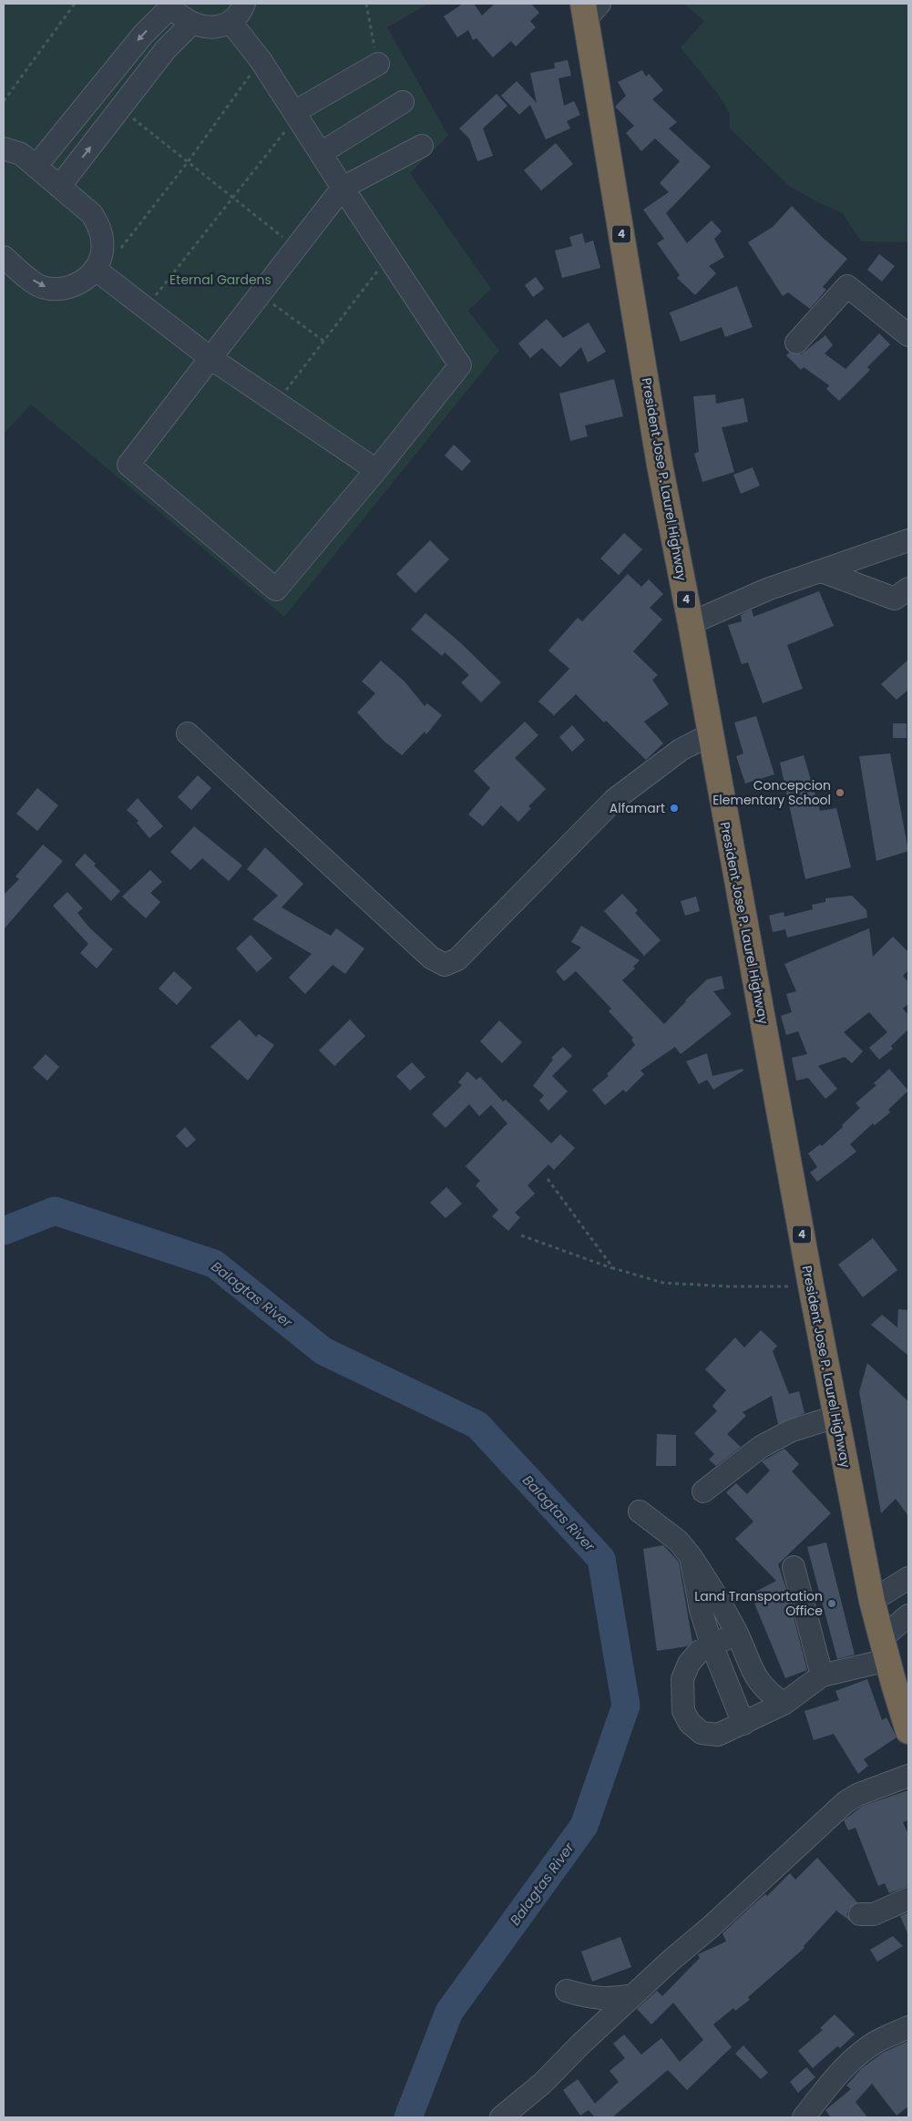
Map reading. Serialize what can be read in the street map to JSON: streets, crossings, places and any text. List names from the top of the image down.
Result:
{
  "streets": {
    "highway": ["4", "President Jose P. Laurel Highway"]
  },
  "water": ["Balagtas River"],
  "parks": ["Eternal Gardens"],
  "places": ["Concepcion Elementary School", "Alfamart", "Land Transportation Office"]
}
